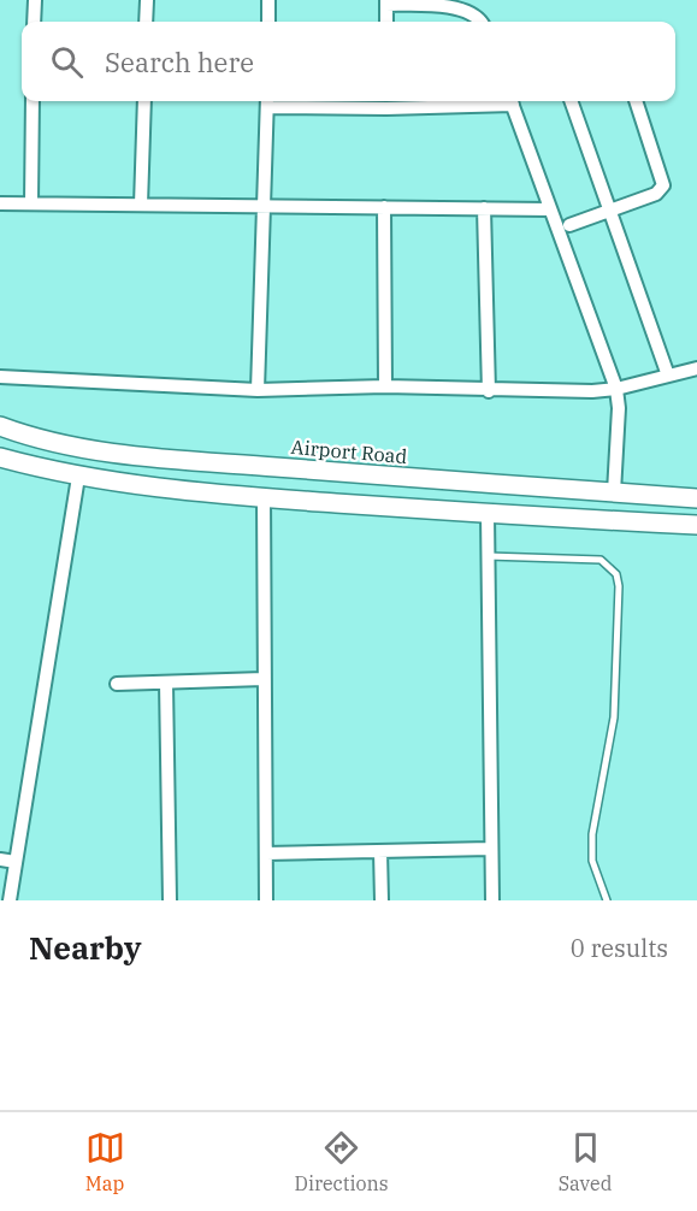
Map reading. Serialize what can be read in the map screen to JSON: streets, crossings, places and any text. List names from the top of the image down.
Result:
{
  "streets": {
    "main road": ["Airport Road"]
  },
  "page": {
    "search": "Search here",
    "heading": ["Nearby", "0 results"],
    "nav": ["Map", "Directions", "Saved"]
  }
}
